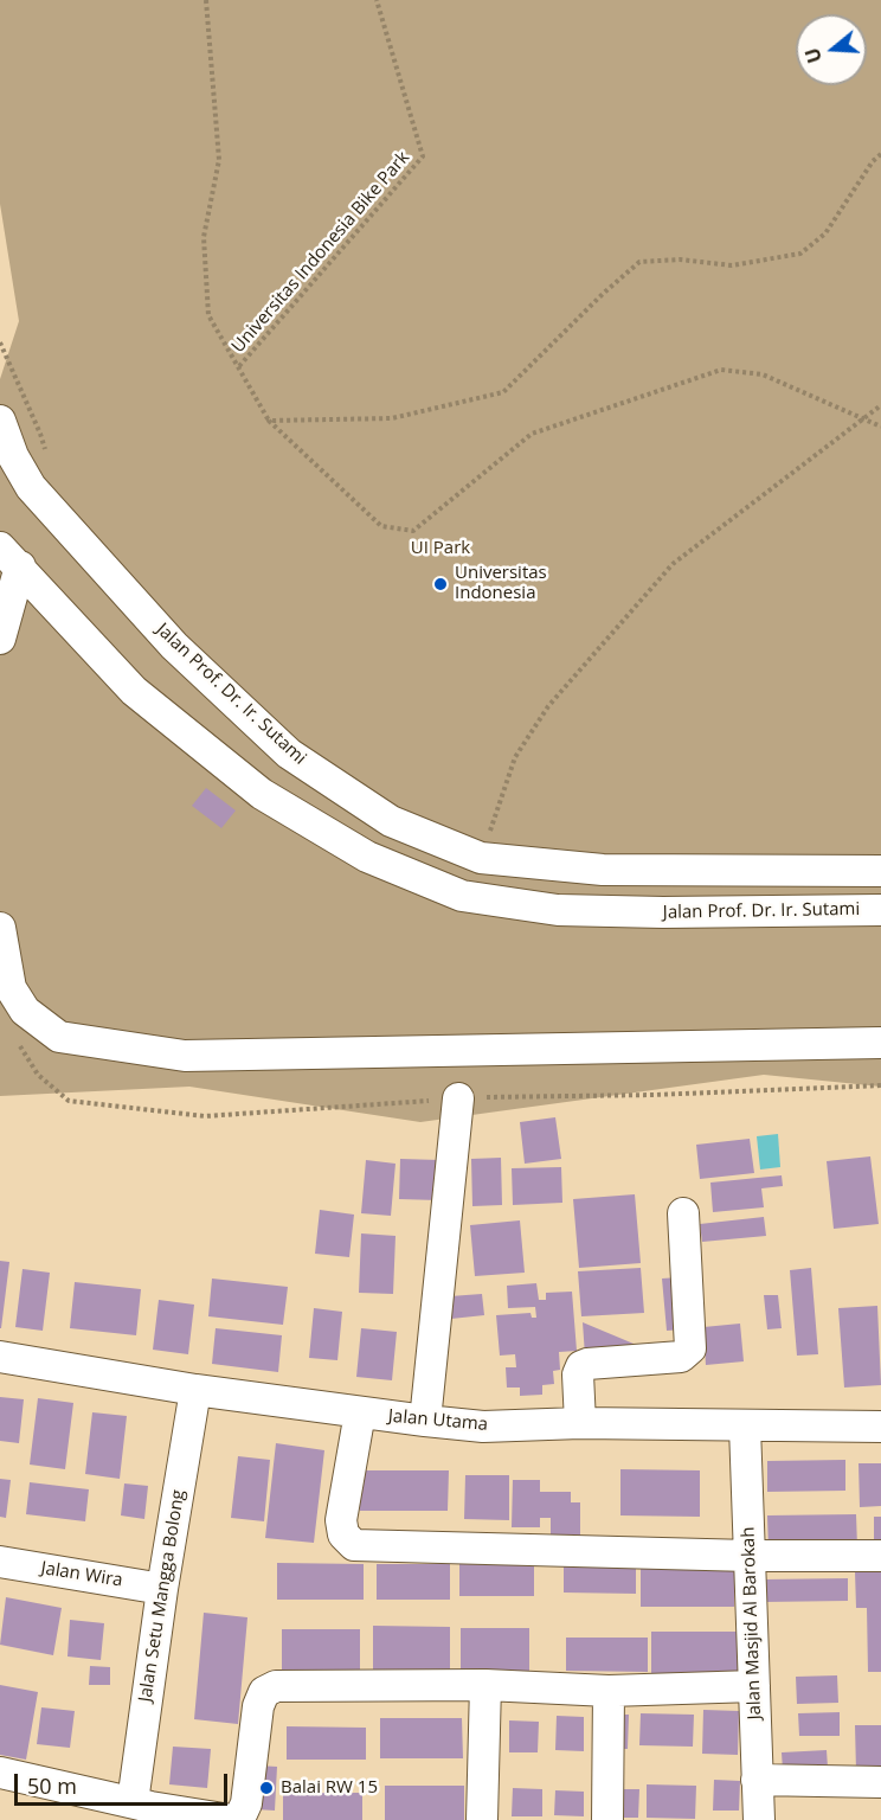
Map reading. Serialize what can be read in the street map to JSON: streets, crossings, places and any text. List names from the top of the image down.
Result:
{
  "streets": {
    "street": [
      "Jalan Prof. Dr. Ir. Sutami",
      "Jalan Utama",
      "Jalan Wira",
      "Jalan Setu Mangga Bolong",
      "Jalan Masjid Al Barokah"
    ],
    "path": ["Universitas Indonesia Bike Park"]
  },
  "crossings": [
    ["Jalan Utama", "Jalan Setu Mangga Bolong"],
    ["Jalan Utama", "Jalan Masjid Al Barokah"],
    ["Jalan Wira", "Jalan Setu Mangga Bolong"]
  ],
  "parks": ["UI Park"],
  "places": ["Universitas Indonesia", "Balai RW 15"],
  "scale_bar": "50 m",
  "north": "left"
}
